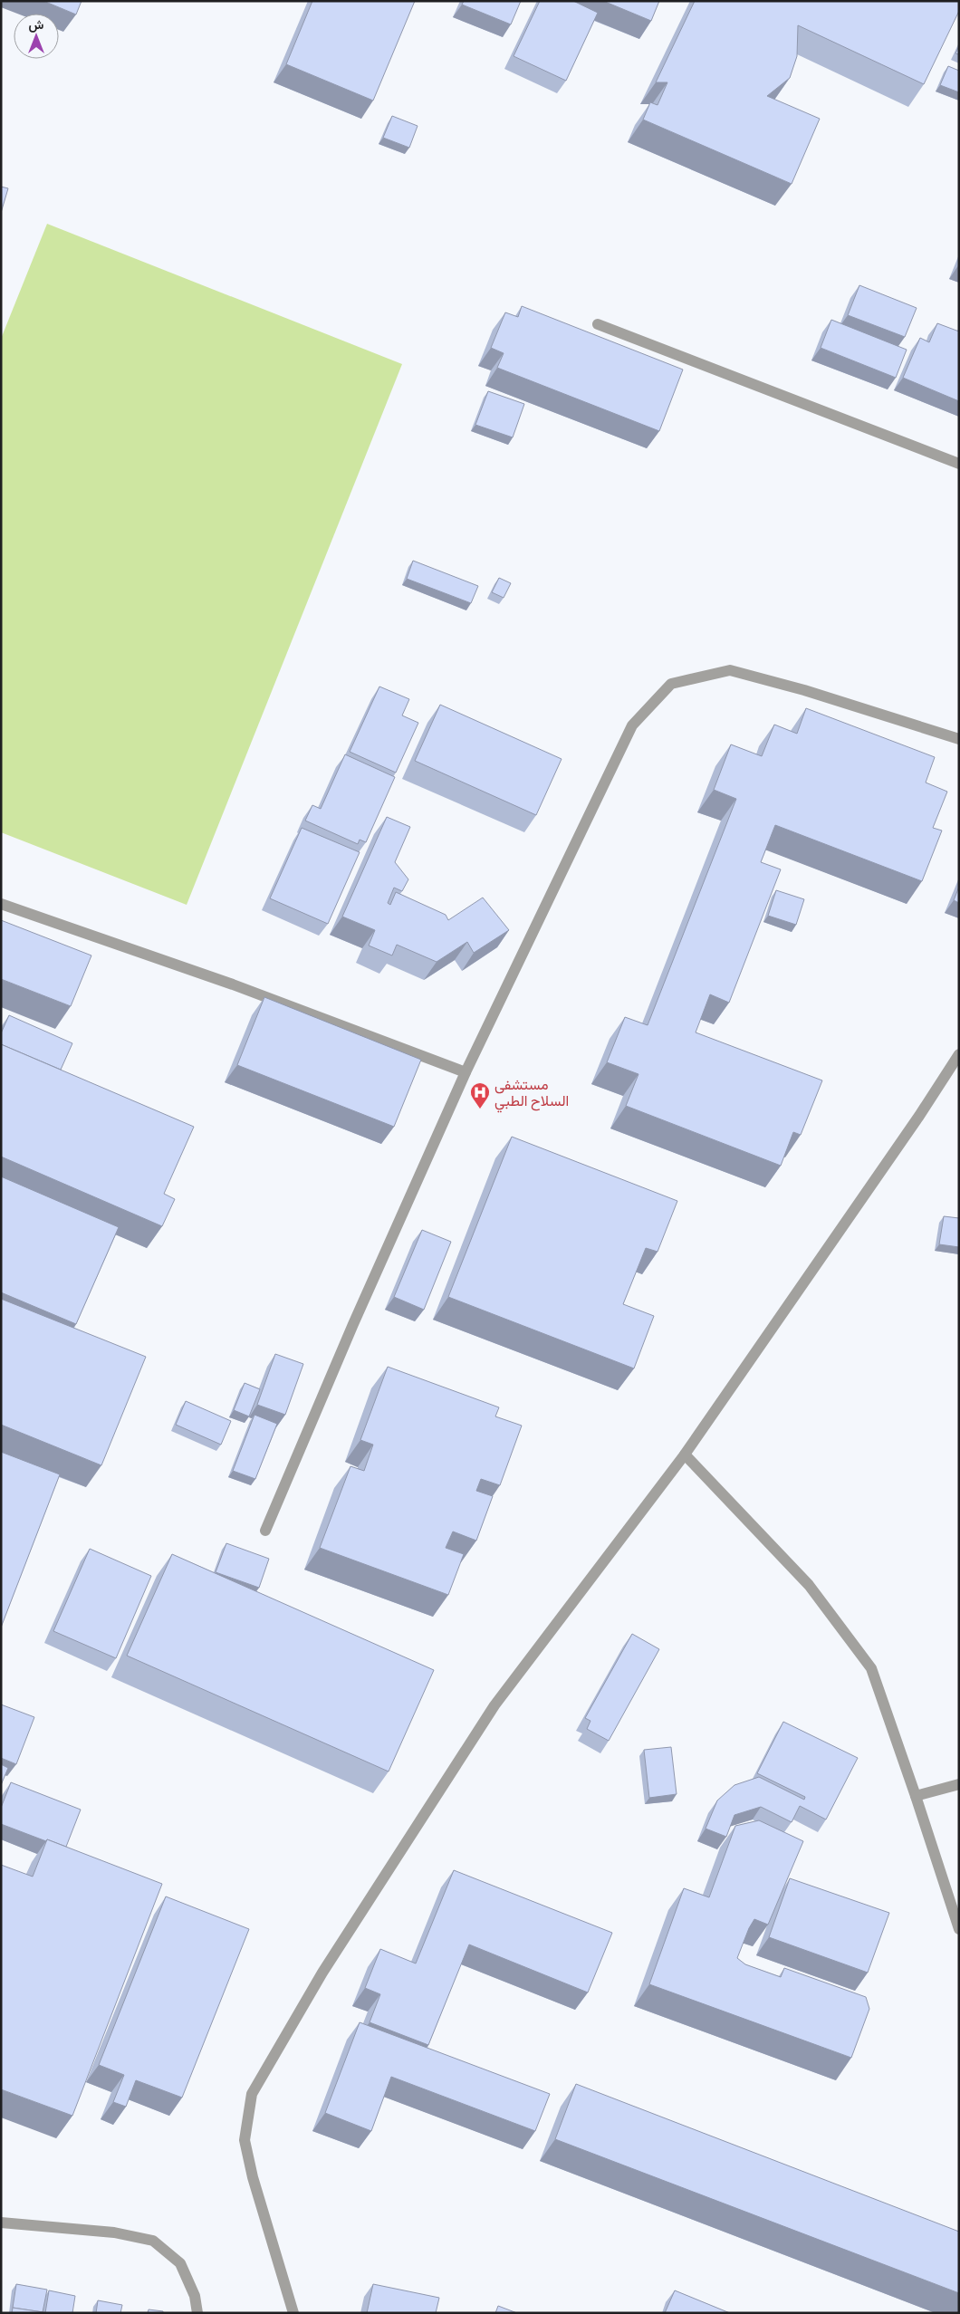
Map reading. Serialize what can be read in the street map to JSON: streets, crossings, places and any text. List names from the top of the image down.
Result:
{
  "places": {
    "hospital": ["مستشفى السلاح الطبي"]
  },
  "north": "top"
}
